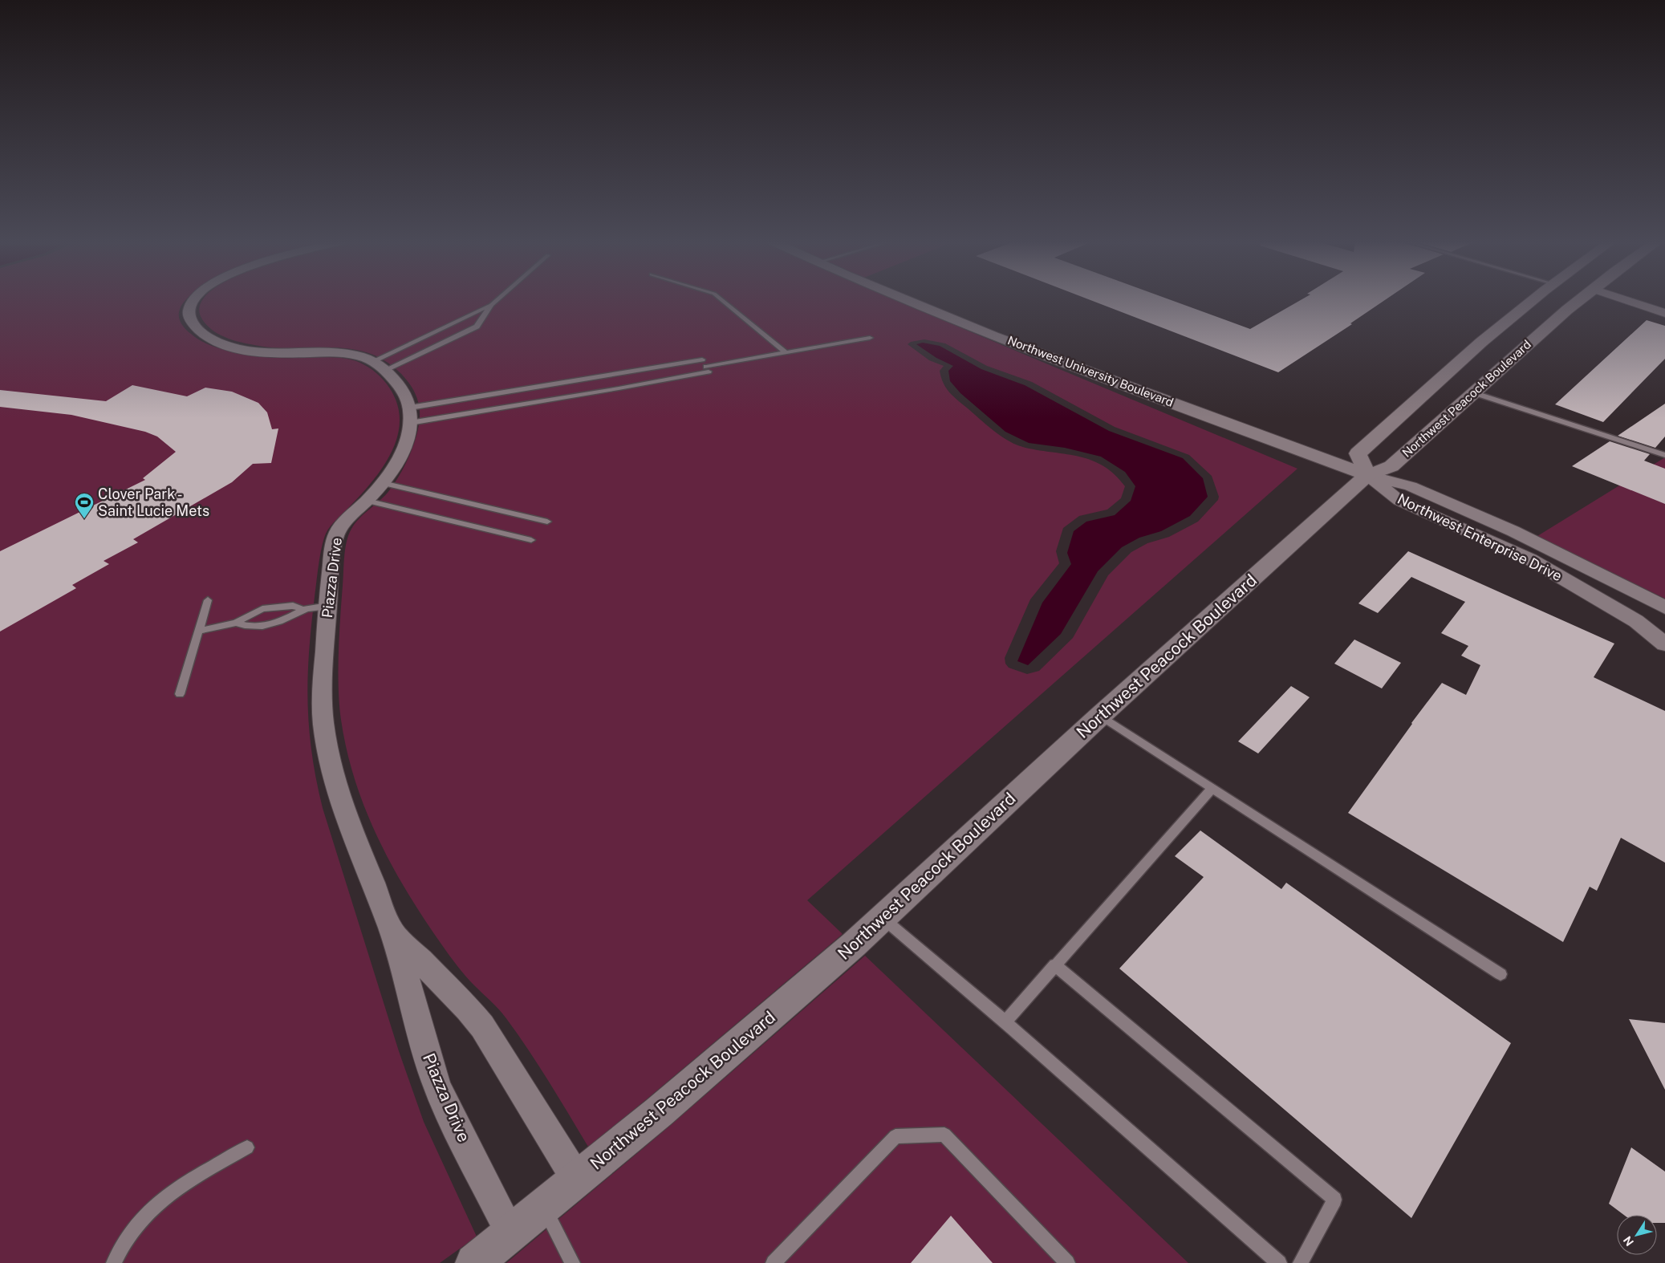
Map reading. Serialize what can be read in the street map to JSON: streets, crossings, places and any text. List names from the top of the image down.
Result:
{
  "streets": {
    "street": [
      "Northwest University Boulevard",
      "Northwest Peacock Boulevard",
      "Northwest Enterprise Drive",
      "Piazza Drive"
    ]
  },
  "crossings": [
    ["Northwest University Boulevard", "Northwest Peacock Boulevard"],
    ["Northwest University Boulevard", "Northwest Enterprise Drive"],
    ["Northwest Peacock Boulevard", "Northwest Enterprise Drive"],
    ["Northwest Peacock Boulevard", "Piazza Drive"]
  ],
  "places": {
    "sports": ["Clover Park - Saint Lucie Mets"]
  },
  "north": "bottom left"
}
